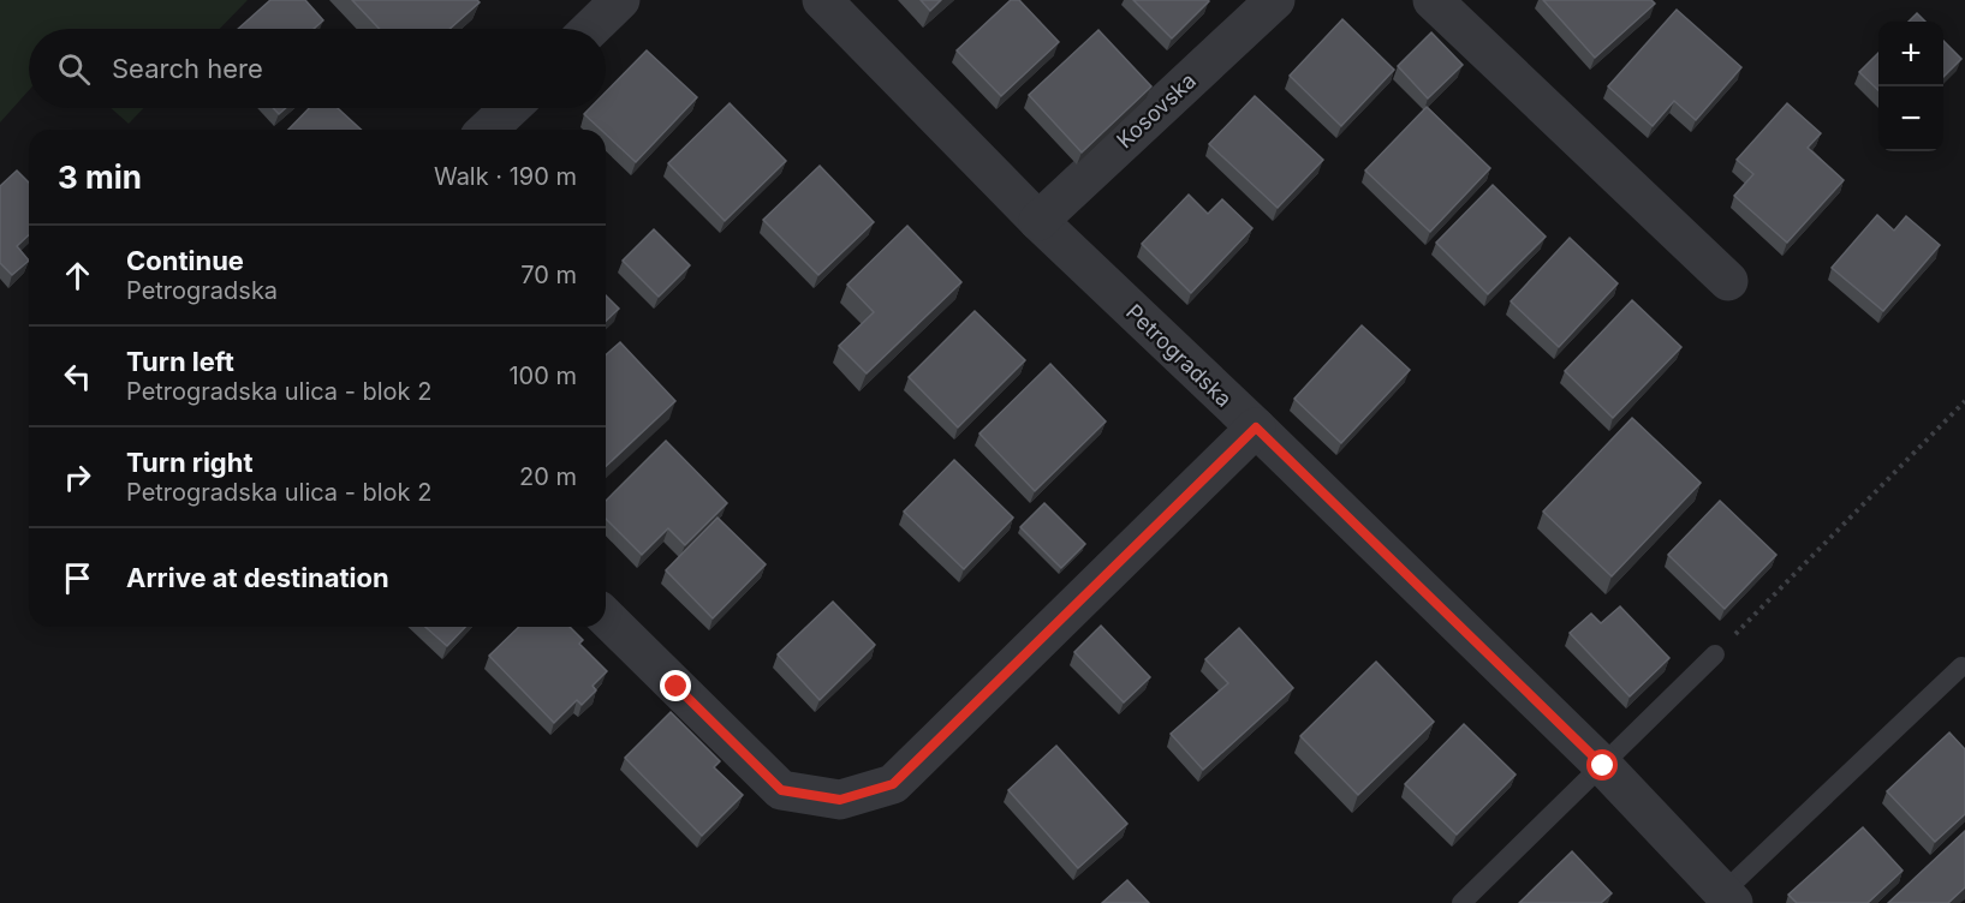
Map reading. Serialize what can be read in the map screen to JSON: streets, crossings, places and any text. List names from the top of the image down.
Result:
{
  "streets": {
    "street": ["Kosovska", "Petrogradska"]
  },
  "crossings": [
    ["Kosovska", "Petrogradska"]
  ],
  "page": {
    "map_buttons": ["+", "−"],
    "search": "Search here",
    "heading": ["3 min", "Walk · 190 m"],
    "list": [
      ["Continue", "Petrogradska", "70 m"],
      ["Turn left", "Petrogradska ulica - blok 2", "100 m"],
      ["Turn right", "Petrogradska ulica - blok 2", "20 m"],
      "Arrive at destination"
    ]
  }
}
